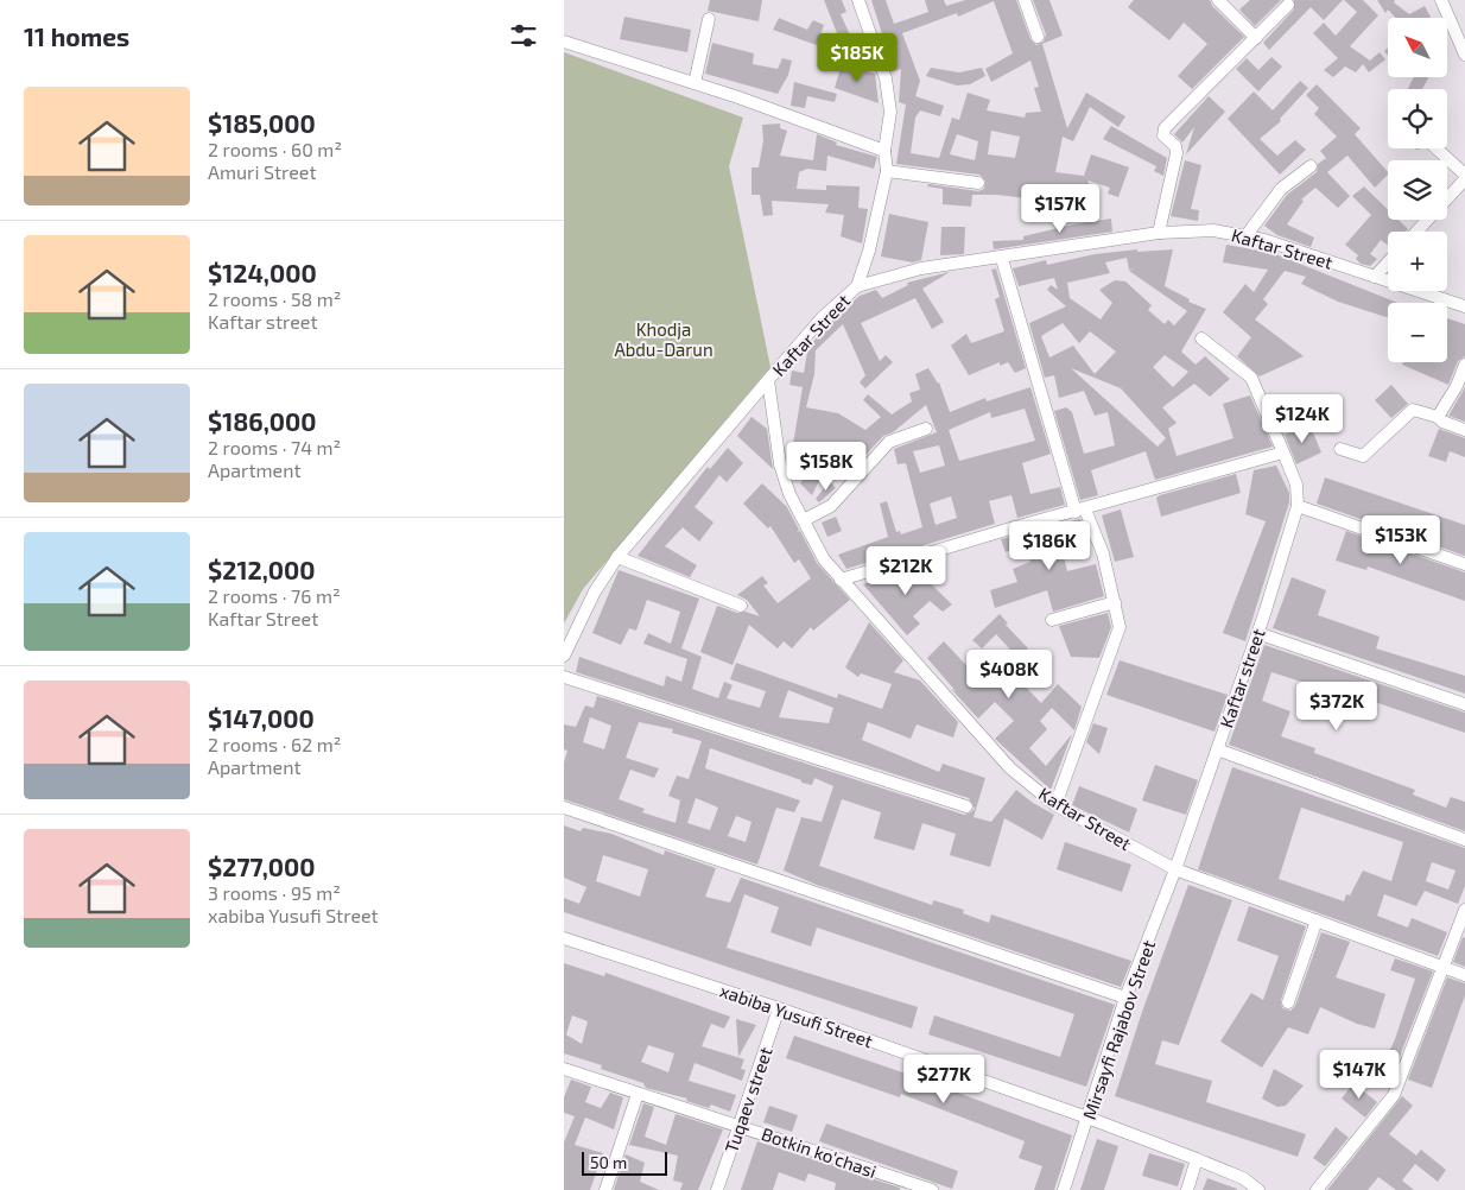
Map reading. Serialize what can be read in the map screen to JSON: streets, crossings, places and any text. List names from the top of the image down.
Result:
{
  "streets": {
    "street": [
      "Kaftar Street",
      "Kaftar street",
      "xabiba Yusufi Street",
      "Mirsayfi Rajabov Street",
      "Tuqaev street",
      "Botkin ko'chasi"
    ]
  },
  "crossings": [
    ["Kaftar Street", "Kaftar street"],
    ["Kaftar Street", "Mirsayfi Rajabov Street"],
    ["Kaftar street", "Mirsayfi Rajabov Street"],
    ["xabiba Yusufi Street", "Mirsayfi Rajabov Street"],
    ["xabiba Yusufi Street", "Tuqaev street"],
    ["Tuqaev street", "Botkin ko'chasi"]
  ],
  "parks": ["Khodja Abdu-Darun"],
  "scale_bar": "50 m",
  "north": "top left",
  "page": {
    "heading": "11 homes",
    "map_buttons": ["+", "−"],
    "price": [
      "$185K",
      "$157K",
      "$124K",
      "$158K",
      "$153K",
      "$186K",
      "$212K",
      "$408K",
      "$372K",
      "$147K",
      "$277K"
    ],
    "list": [
      {
        "name": "$185,000",
        "note": "2 rooms · 60 m² · Amuri Street"
      },
      {
        "name": "$124,000",
        "note": "2 rooms · 58 m² · Kaftar street"
      },
      {
        "name": "$186,000",
        "note": "2 rooms · 74 m² · Apartment"
      },
      {
        "name": "$212,000",
        "note": "2 rooms · 76 m² · Kaftar Street"
      },
      {
        "name": "$147,000",
        "note": "2 rooms · 62 m² · Apartment"
      },
      {
        "name": "$277,000",
        "note": "3 rooms · 95 m² · xabiba Yusufi Street"
      }
    ],
    "scale": "50 m"
  }
}
